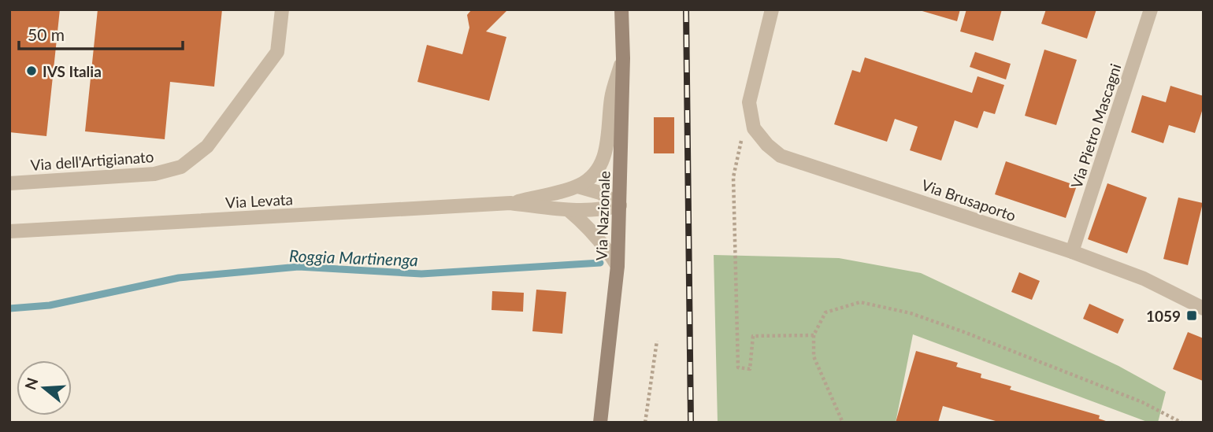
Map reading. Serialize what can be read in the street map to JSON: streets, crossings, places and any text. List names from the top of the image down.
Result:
{
  "streets": {
    "main road": ["Via Nazionale"],
    "street": [
      "Via Pietro Mascagni",
      "Via dell'Artigianato",
      "Via Brusaporto",
      "Via Levata"
    ]
  },
  "crossings": [
    ["Via Pietro Mascagni", "Via Brusaporto"],
    ["Via Levata", "Via Nazionale"]
  ],
  "water": ["Roggia Martinenga"],
  "places": {
    "other": ["IVS Italia"],
    "transit": ["1059"]
  },
  "scale_bar": "50 m",
  "north": "left"
}
